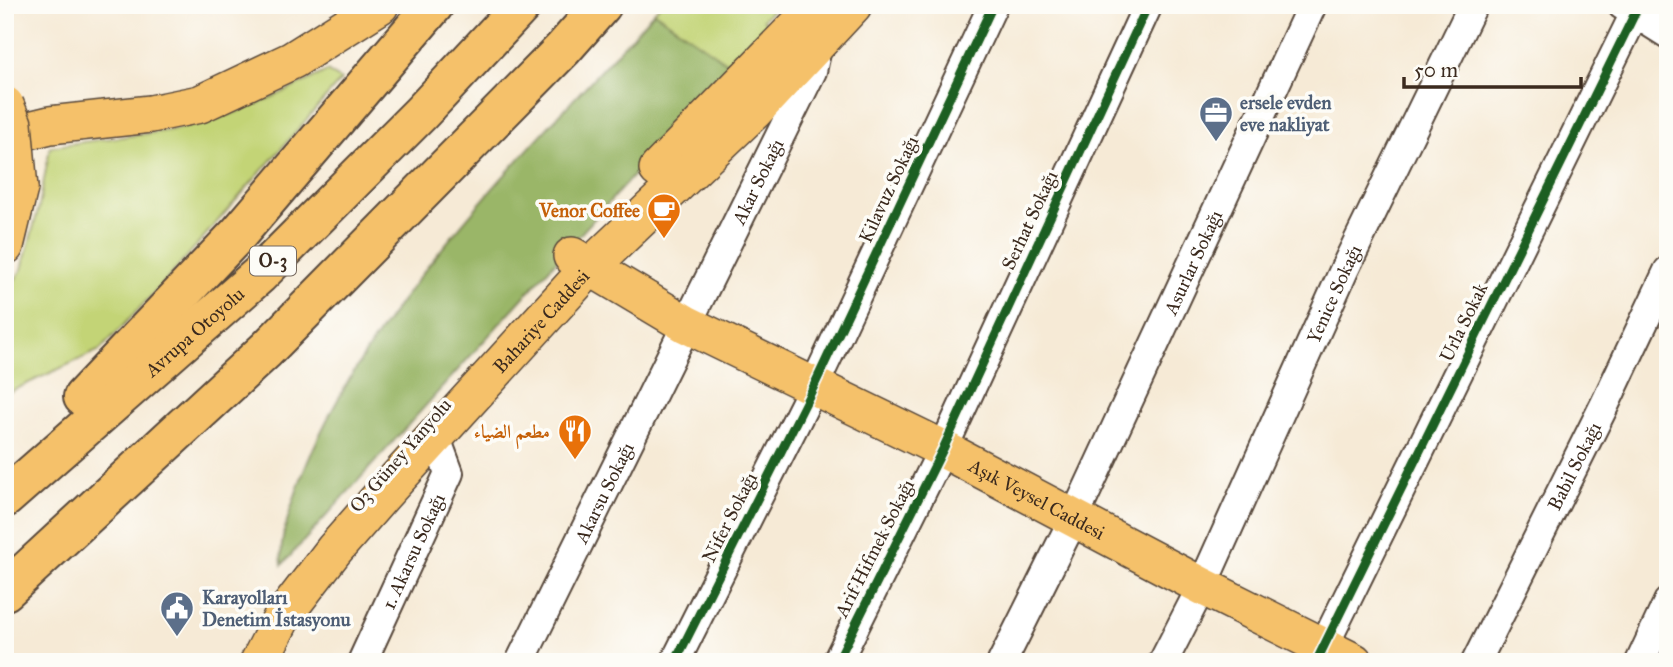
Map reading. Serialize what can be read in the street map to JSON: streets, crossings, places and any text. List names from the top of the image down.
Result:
{
  "streets": {
    "highway": ["O-3", "Avrupa Otoyolu"],
    "main road": ["Bahariye Caddesi", "O3 Güney Yanyolu", "Aşık Veysel Caddesi"],
    "street": [
      "Akar Sokağı",
      "Kilavuz Sokağı",
      "Serhat Sokağı",
      "Asurlar Sokağı",
      "Yenice Sokağı",
      "Urla Sokak",
      "Babil Sokağı",
      "Akarsu Sokağı",
      "Nifer Sokağı",
      "Arif Hifmek Sokağı",
      "1. Akarsu Sokağı"
    ]
  },
  "crossings": [
    ["Akar Sokağı", "Akarsu Sokağı"],
    ["Akar Sokağı", "Aşık Veysel Caddesi"],
    ["Kilavuz Sokağı", "Aşık Veysel Caddesi"],
    ["Kilavuz Sokağı", "Nifer Sokağı"],
    ["Serhat Sokağı", "Aşık Veysel Caddesi"],
    ["Serhat Sokağı", "Arif Hifmek Sokağı"],
    ["Asurlar Sokağı", "Aşık Veysel Caddesi"],
    ["Yenice Sokağı", "Aşık Veysel Caddesi"],
    ["Bahariye Caddesi", "O3 Güney Yanyolu"],
    ["Bahariye Caddesi", "Aşık Veysel Caddesi"],
    ["Bahariye Caddesi", "1. Akarsu Sokağı"],
    ["Urla Sokak", "Aşık Veysel Caddesi"],
    ["O3 Güney Yanyolu", "Aşık Veysel Caddesi"],
    ["Akarsu Sokağı", "Aşık Veysel Caddesi"],
    ["Aşık Veysel Caddesi", "Nifer Sokağı"],
    ["Aşık Veysel Caddesi", "Arif Hifmek Sokağı"]
  ],
  "places": {
    "office": ["ersele evden eve nakliyat"],
    "cafe": ["Venor Coffee"],
    "restaurant": ["مطعم الضياء"],
    "public building": ["Karayolları Denetim İstasyonu"]
  },
  "scale_bar": "50 m"
}
